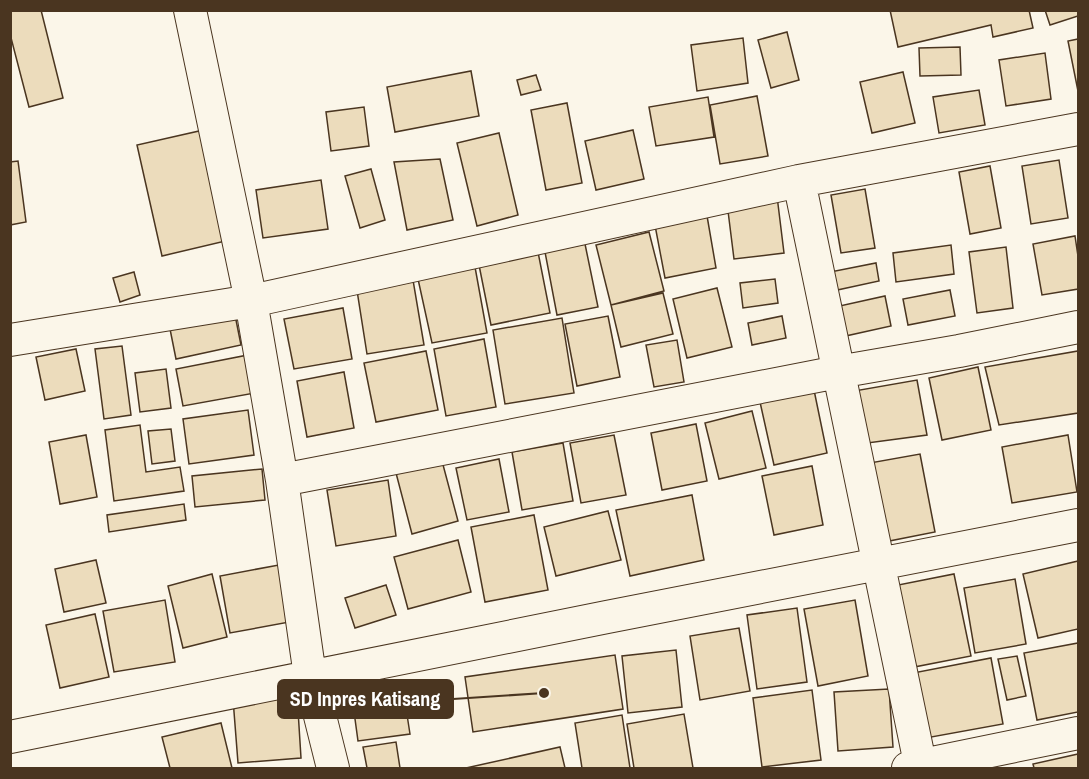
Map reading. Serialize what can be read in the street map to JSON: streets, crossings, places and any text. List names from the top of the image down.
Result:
{
  "places": ["SD Inpres Katisang"]
}
